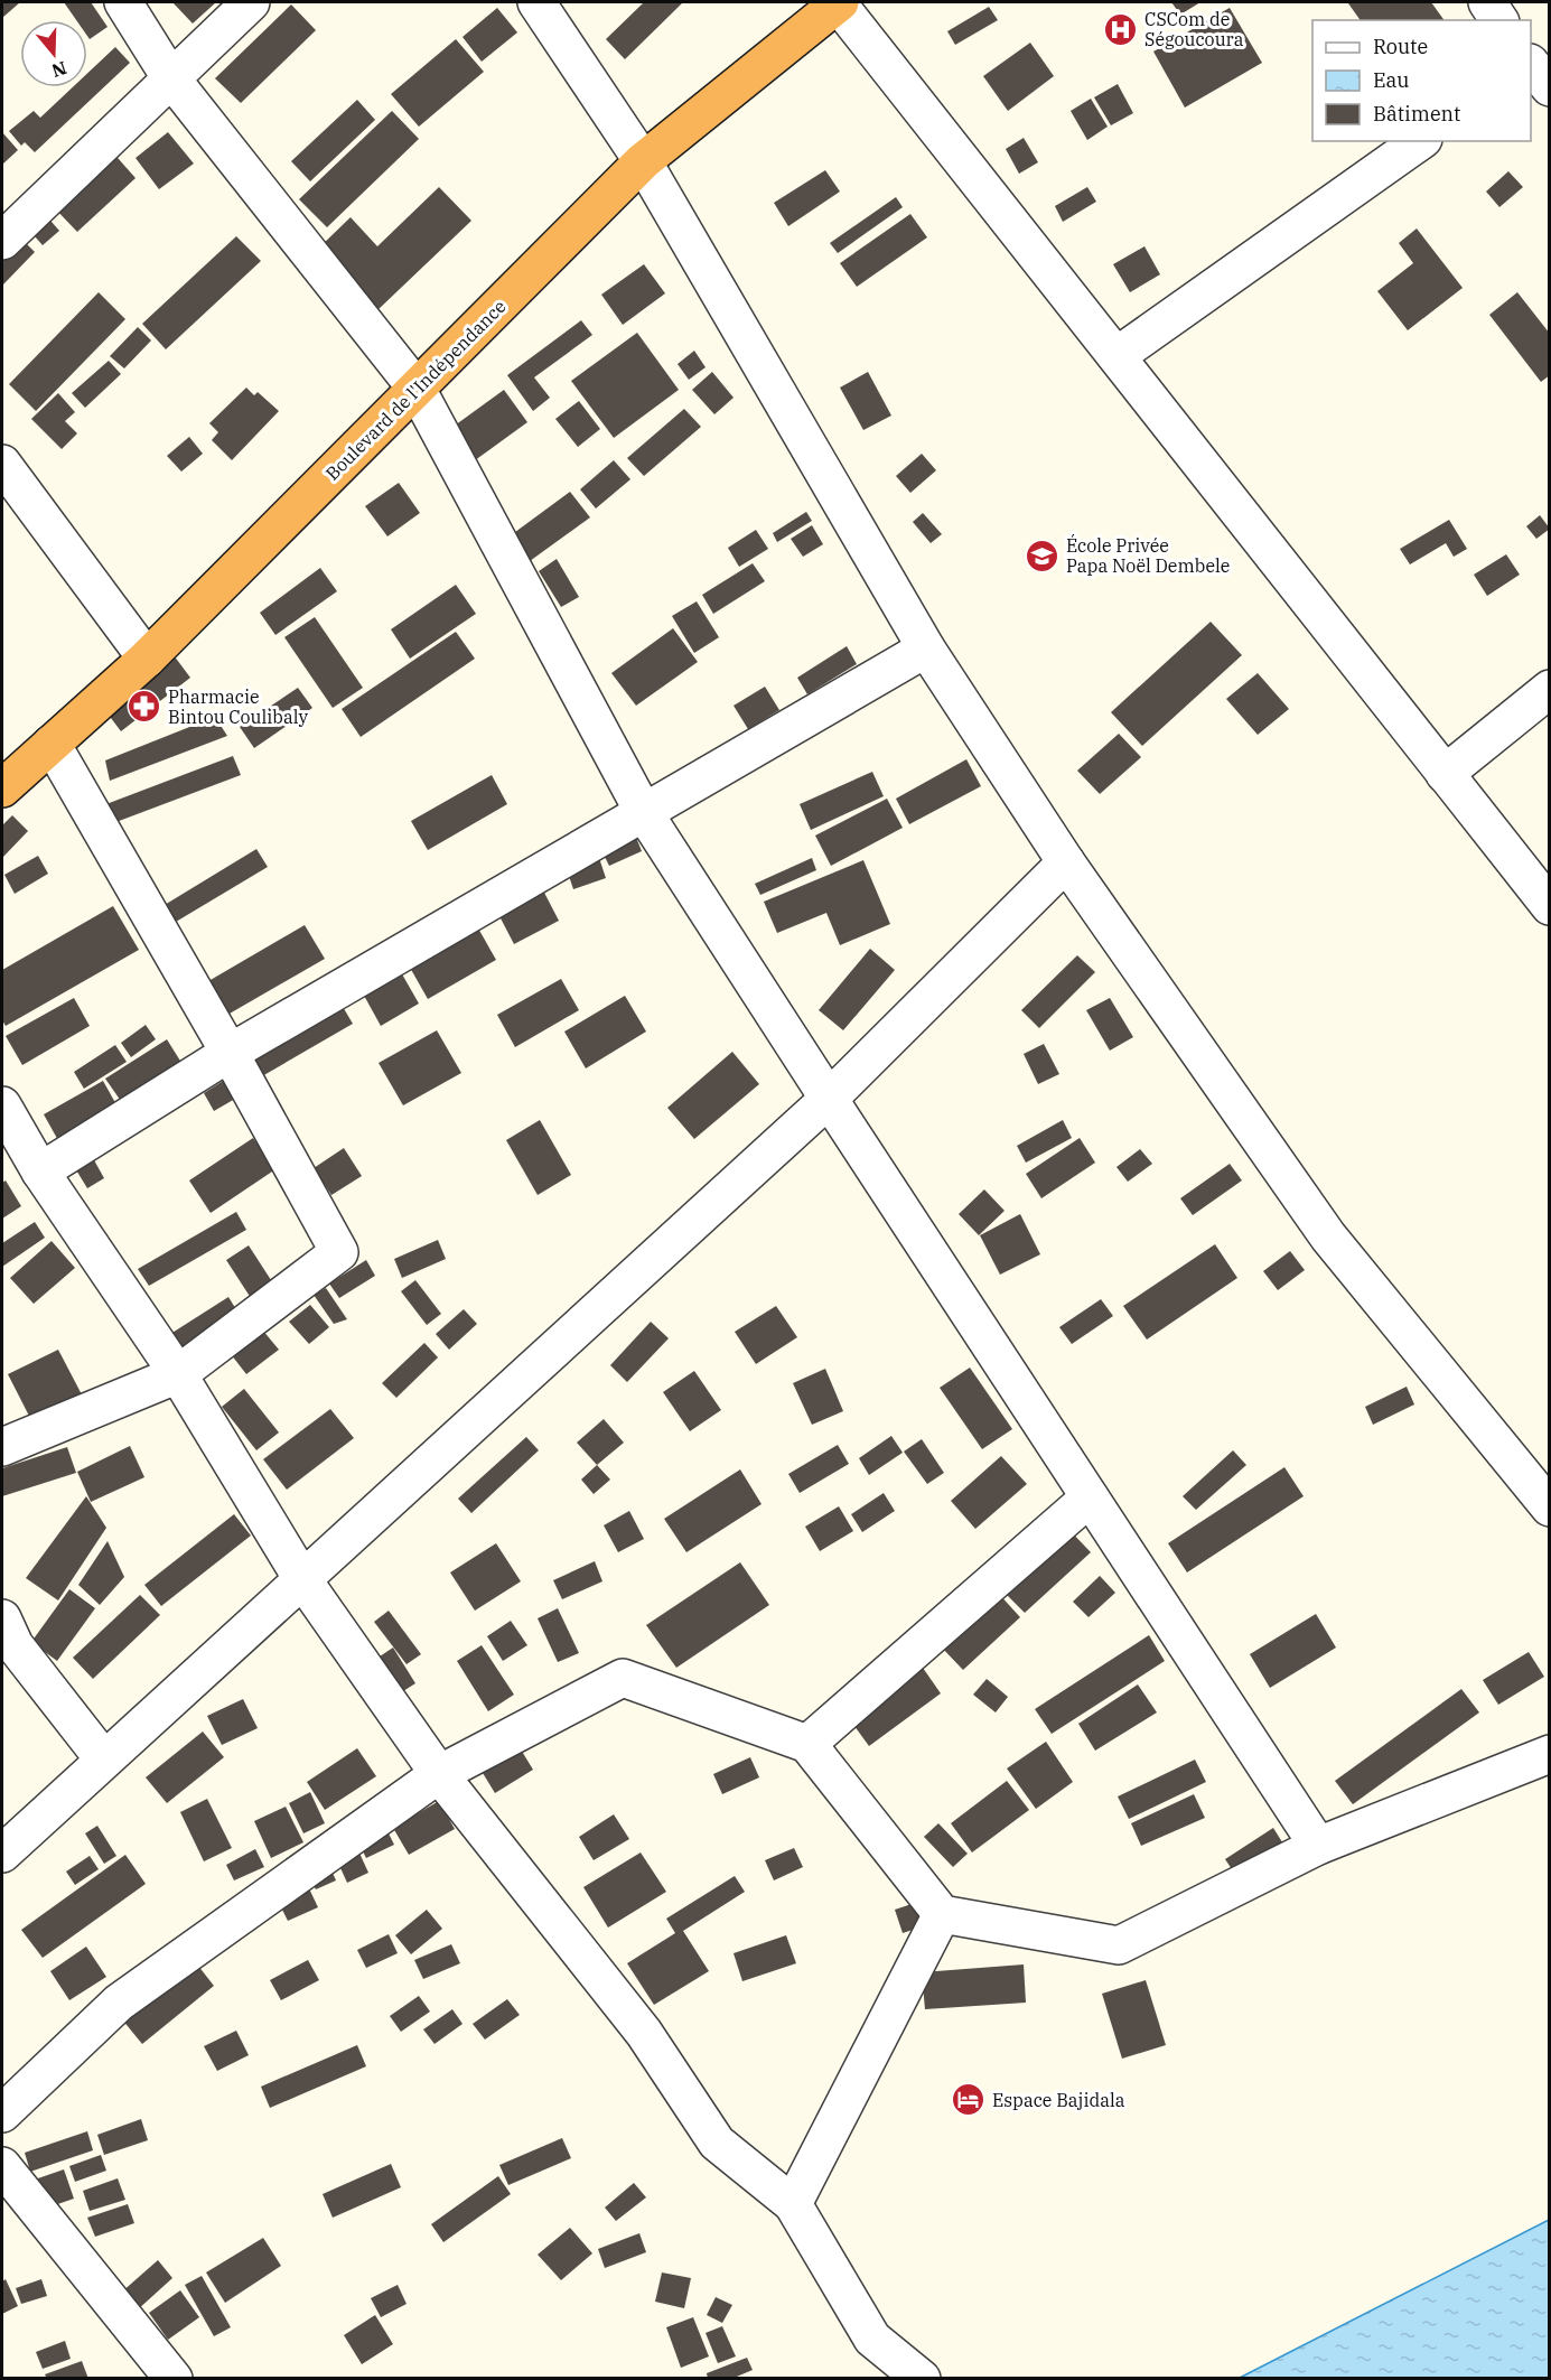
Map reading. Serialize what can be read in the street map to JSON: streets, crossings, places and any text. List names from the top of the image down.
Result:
{
  "streets": {
    "highway": ["Boulevard de l'Indépendance"]
  },
  "places": {
    "hospital": ["CSCom de Ségoucoura"],
    "school or university": ["École Privée Papa Noël Dembele"],
    "pharmacy": ["Pharmacie Bintou Coulibaly"],
    "hotel": ["Espace Bajidala"]
  },
  "legend": ["Route", "Eau", "Bâtiment"],
  "north": "bottom"
}
